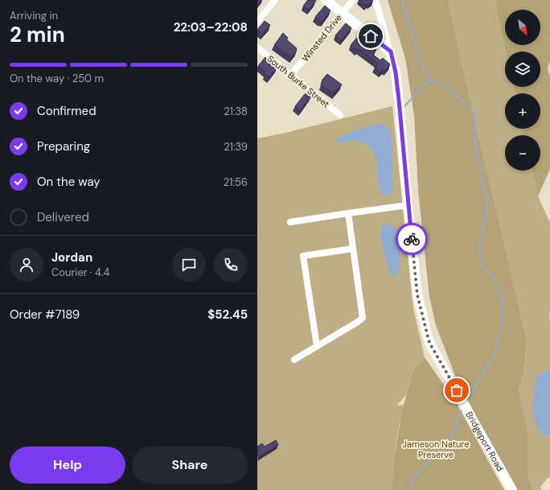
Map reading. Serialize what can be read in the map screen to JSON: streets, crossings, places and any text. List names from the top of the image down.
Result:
{
  "streets": {
    "street": ["Winsted Drive", "South Burke Street", "Bridgeport Road"]
  },
  "crossings": [
    ["Winsted Drive", "South Burke Street"]
  ],
  "parks": ["Jameson Nature Preserve"],
  "north": "bottom right",
  "page": {
    "heading": ["2 min", "Arriving in", "22:03–22:08"],
    "panel": [
      "Jordan",
      "Courier · 4.4",
      "Order #7189",
      "$52.45"
    ],
    "map_buttons": ["+", "−"],
    "bar": "On the way · 250 m",
    "list": [
      ["Confirmed", "21:38"],
      ["Preparing", "21:39"],
      ["On the way", "21:56"],
      "Delivered"
    ],
    "buttons": ["Help", "Share"]
  }
}
